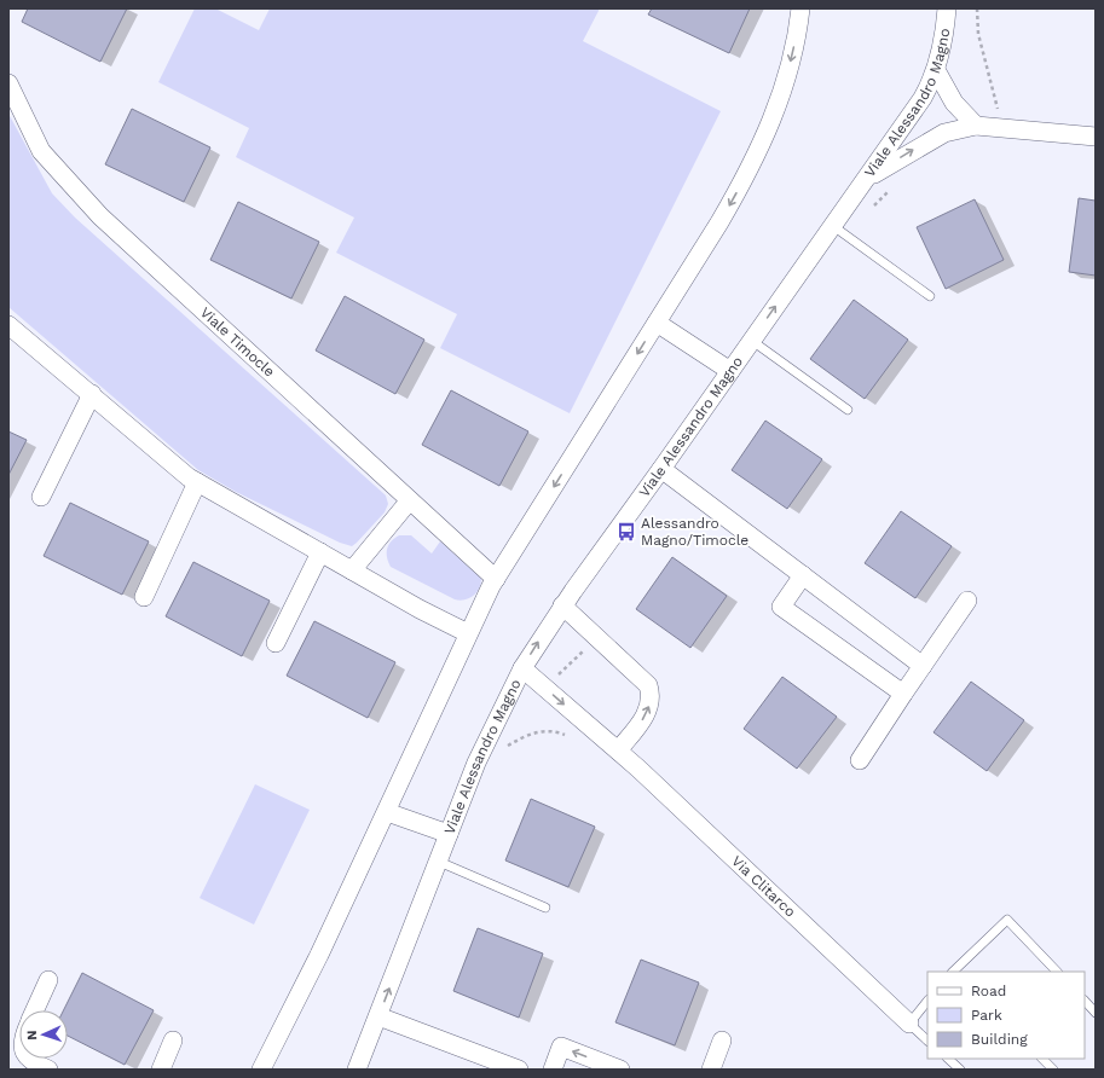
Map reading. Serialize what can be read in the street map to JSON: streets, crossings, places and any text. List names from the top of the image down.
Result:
{
  "streets": {
    "street": ["Viale Alessandro Magno", "Viale Timocle", "Via Clitarco"]
  },
  "crossings": [
    ["Viale Alessandro Magno", "Via Clitarco"]
  ],
  "places": {
    "bus stop": ["Alessandro Magno/Timocle"]
  },
  "legend": ["Road", "Park", "Building"],
  "north": "left"
}
